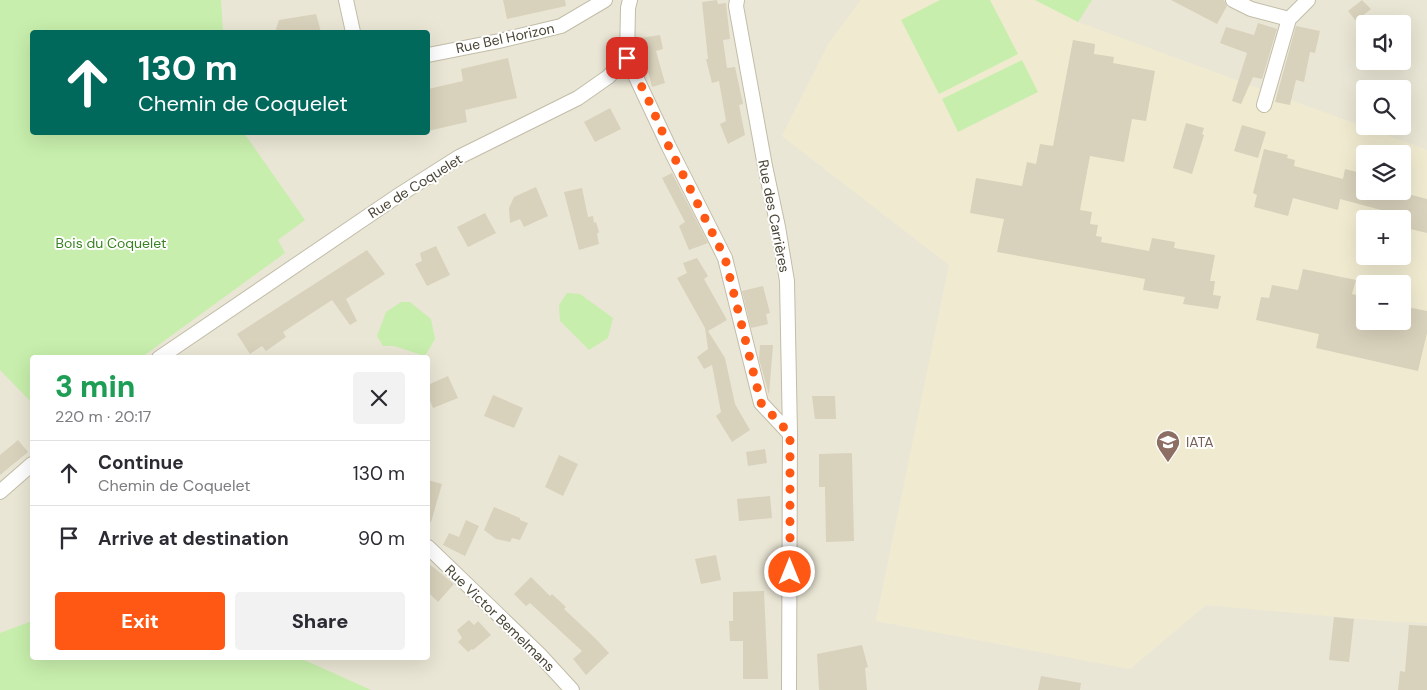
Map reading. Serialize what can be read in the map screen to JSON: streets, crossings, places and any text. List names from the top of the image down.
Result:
{
  "streets": {
    "street": [
      "Rue Bel Horizon",
      "Rue de Coquelet",
      "Rue des Carrières",
      "Rue Victor Bemelmans"
    ]
  },
  "parks": ["Bois du Coquelet"],
  "places": {
    "school or university": ["IATA"]
  },
  "page": {
    "map_buttons": ["+", "−"],
    "turn": ["130 m", "Chemin de Coquelet"],
    "heading": ["3 min", "220 m · 20:17"],
    "list": [
      {
        "name": "Continue",
        "note": "Chemin de Coquelet",
        "value": "130 m"
      },
      {
        "name": "Arrive at destination",
        "value": "90 m"
      }
    ],
    "buttons": ["Exit", "Share"]
  }
}
